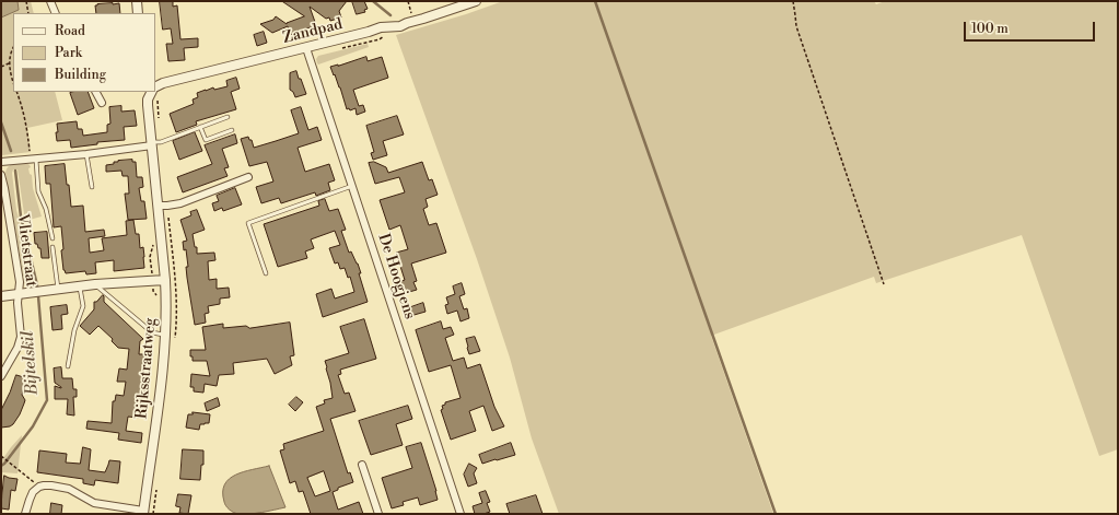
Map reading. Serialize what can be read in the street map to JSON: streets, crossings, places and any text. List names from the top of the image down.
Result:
{
  "streets": {
    "street": [
      "Zandpad",
      "Vlietstraat",
      "De Hoogjens",
      "Rijksstraatweg"
    ]
  },
  "crossings": [
    ["Zandpad", "De Hoogjens"]
  ],
  "water": ["Bijtelskil"],
  "legend": ["Road", "Park", "Building"],
  "scale_bar": "100 m"
}
